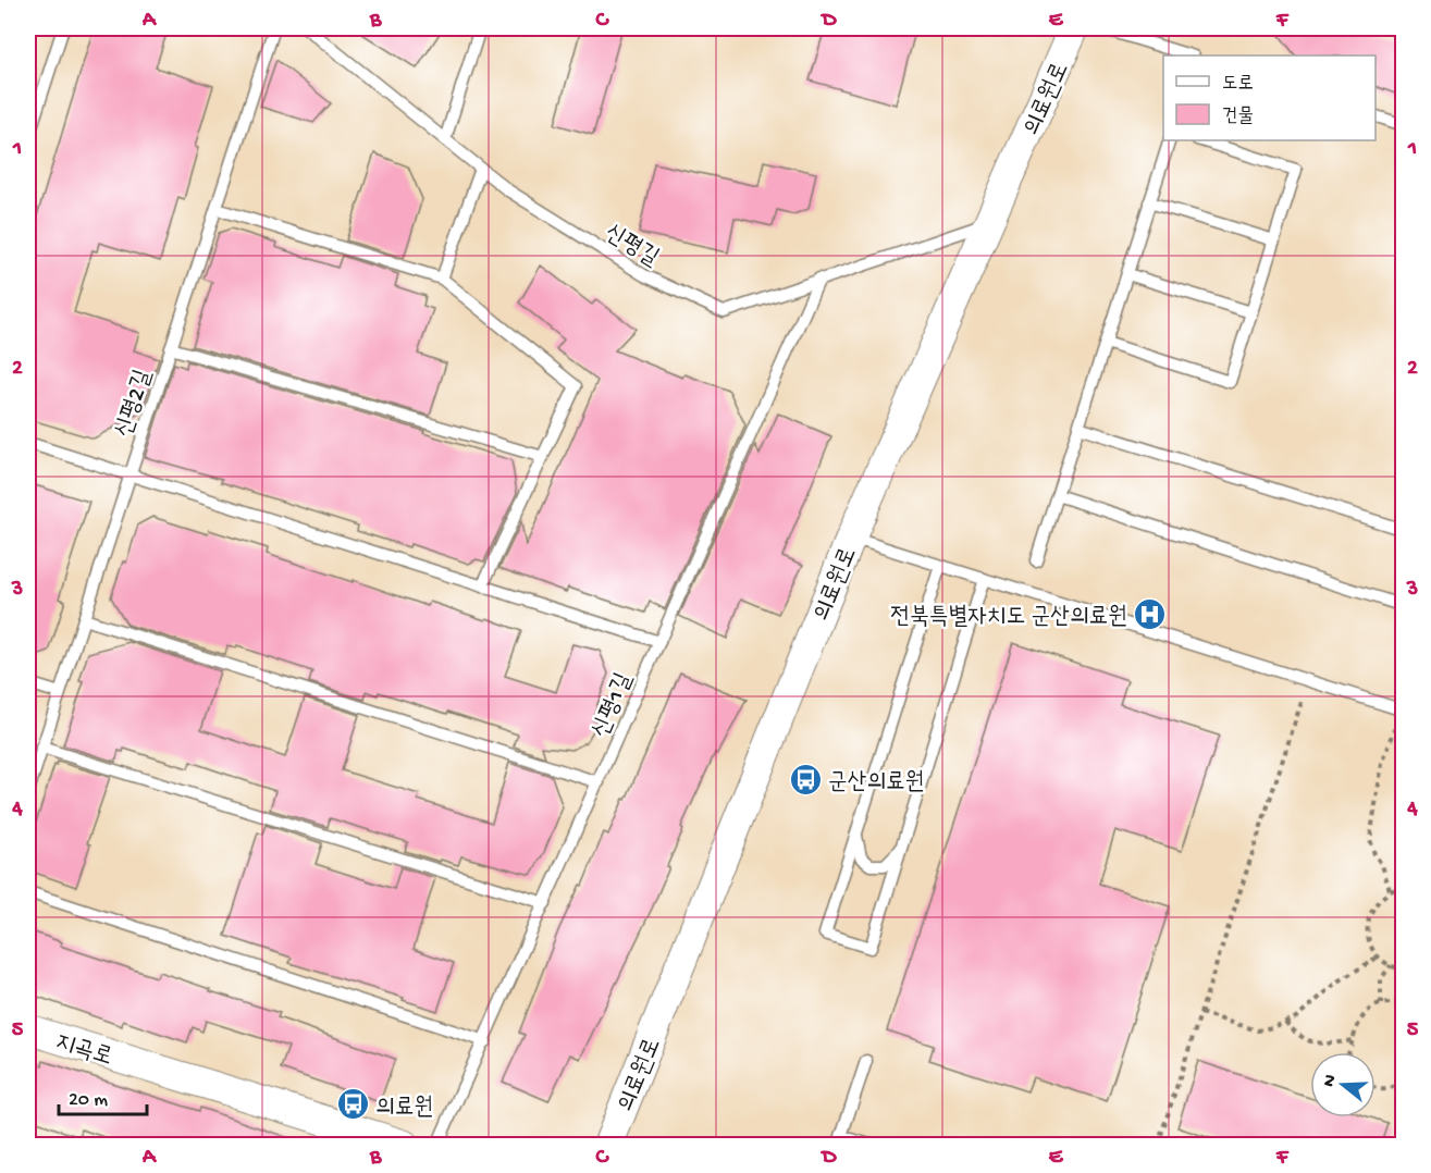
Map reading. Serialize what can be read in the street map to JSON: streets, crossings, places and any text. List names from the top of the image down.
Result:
{
  "streets": {
    "street": ["의료원로", "지곡로"],
    "lane": ["신평길", "신평2길", "신평1길"]
  },
  "crossings": [
    ["의료원로", "신평길"],
    ["신평길", "신평1길"]
  ],
  "places": {
    "hospital": ["전북특별자치도 군산의료원"],
    "bus stop": ["군산의료원", "의료원"]
  },
  "legend": ["도로", "건물"],
  "scale_bar": "20 m",
  "north": "left",
  "grid": {
    "columns": [
      "A",
      "B",
      "C",
      "D",
      "E",
      "F"
    ],
    "rows": [
      "1",
      "2",
      "3",
      "4",
      "5"
    ]
  }
}
